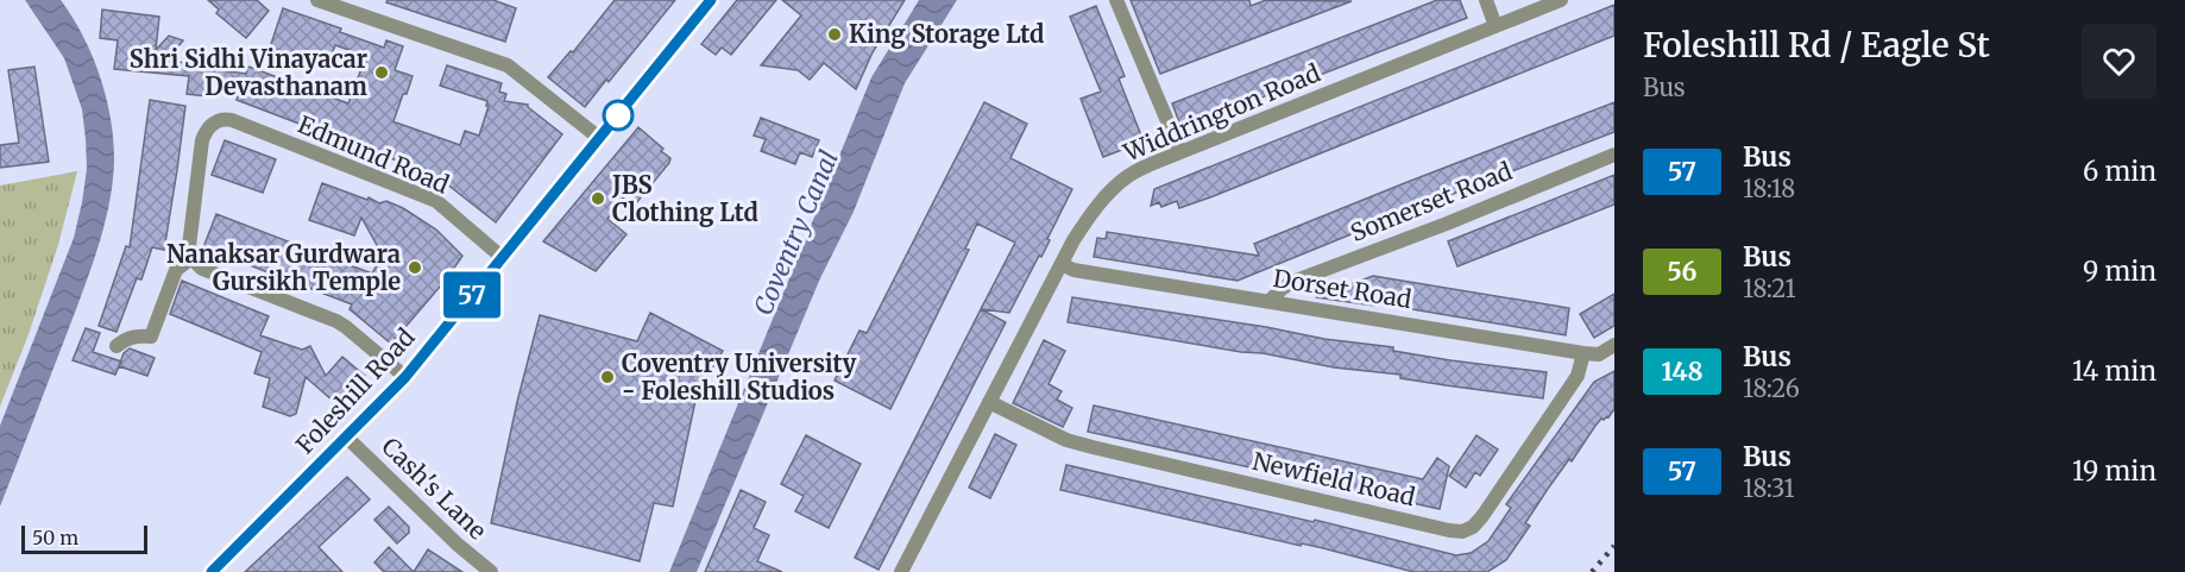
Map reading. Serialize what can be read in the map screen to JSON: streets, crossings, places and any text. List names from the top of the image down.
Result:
{
  "streets": {
    "main road": ["Foleshill Road"],
    "street": [
      "Widdrington Road",
      "Edmund Road",
      "Somerset Road",
      "Dorset Road",
      "Newfield Road",
      "Cash's Lane"
    ]
  },
  "crossings": [
    ["Widdrington Road", "Dorset Road"],
    ["Widdrington Road", "Newfield Road"],
    ["Edmund Road", "Foleshill Road"],
    ["Somerset Road", "Dorset Road"],
    ["Dorset Road", "Newfield Road"],
    ["Foleshill Road", "Cash's Lane"]
  ],
  "water": ["Coventry Canal"],
  "places": [
    "King Storage Ltd",
    "Shri Sidhi Vinayacar Devasthanam",
    "JBS Clothing Ltd",
    "Nanaksar Gurdwara Gursikh Temple",
    "Coventry University - Foleshill Studios"
  ],
  "lines": ["bus line 57"],
  "scale_bar": "50 m",
  "page": {
    "on_map": "57",
    "heading": ["Foleshill Rd / Eagle St", "Bus"],
    "list": [
      {
        "mark": "57",
        "name": "Bus",
        "note": "18:18",
        "value": "6 min"
      },
      {
        "mark": "56",
        "name": "Bus",
        "note": "18:21",
        "value": "9 min"
      },
      {
        "mark": "148",
        "name": "Bus",
        "note": "18:26",
        "value": "14 min"
      },
      {
        "mark": "57",
        "name": "Bus",
        "note": "18:31",
        "value": "19 min"
      }
    ],
    "scale": "50 m"
  }
}
